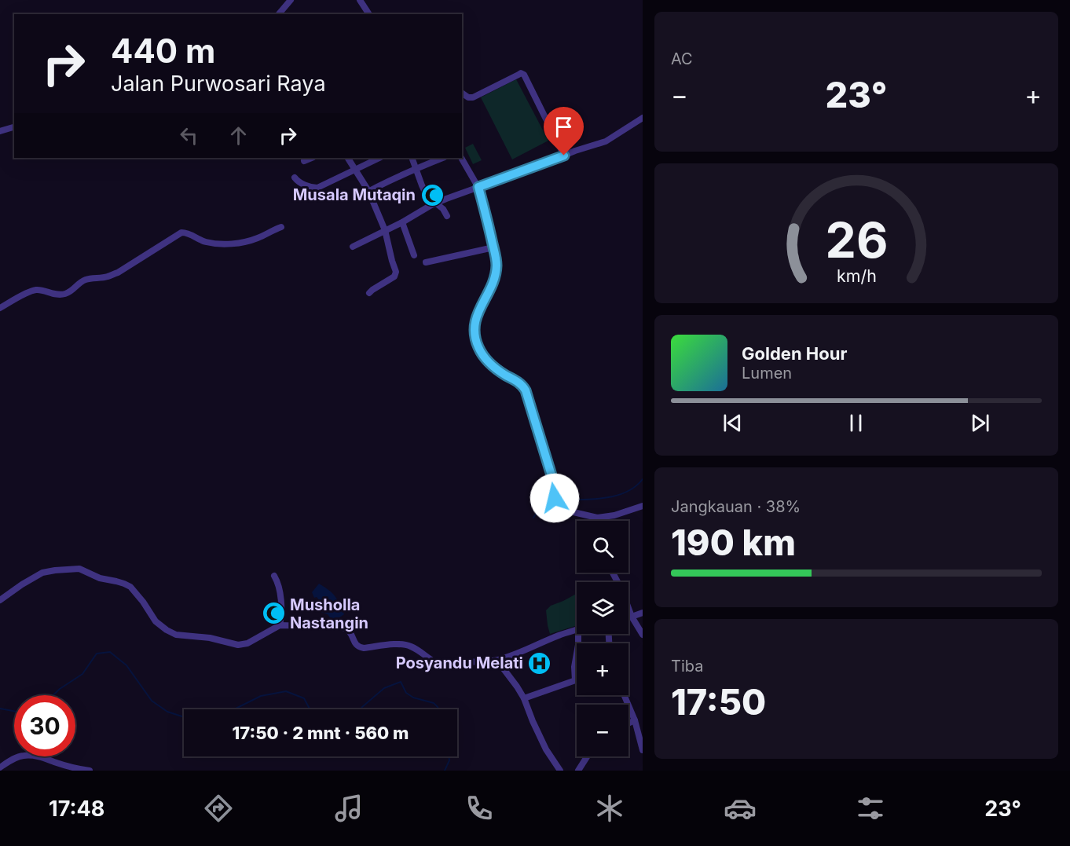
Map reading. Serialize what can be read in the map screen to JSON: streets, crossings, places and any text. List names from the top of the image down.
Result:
{
  "places": {
    "mosque": ["Musala Mutaqin", "Musholla Nastangin"],
    "hospital": ["Posyandu Melati"]
  },
  "page": {
    "tile": [
      "AC",
      ["Jangkauan · 38%", "190 km"],
      ["Tiba", "17:50"]
    ],
    "turn": ["440 m", "Jalan Purwosari Raya"],
    "heat": ["−", "23°", "+"],
    "song": ["Golden Hour", "Lumen"],
    "map_buttons": ["+", "−"],
    "limit": "30",
    "trip": "17:50 · 2 mnt · 560 m",
    "tabs": ["17:48", "23°"],
    "gauge": ["26", "km/h"]
  }
}
